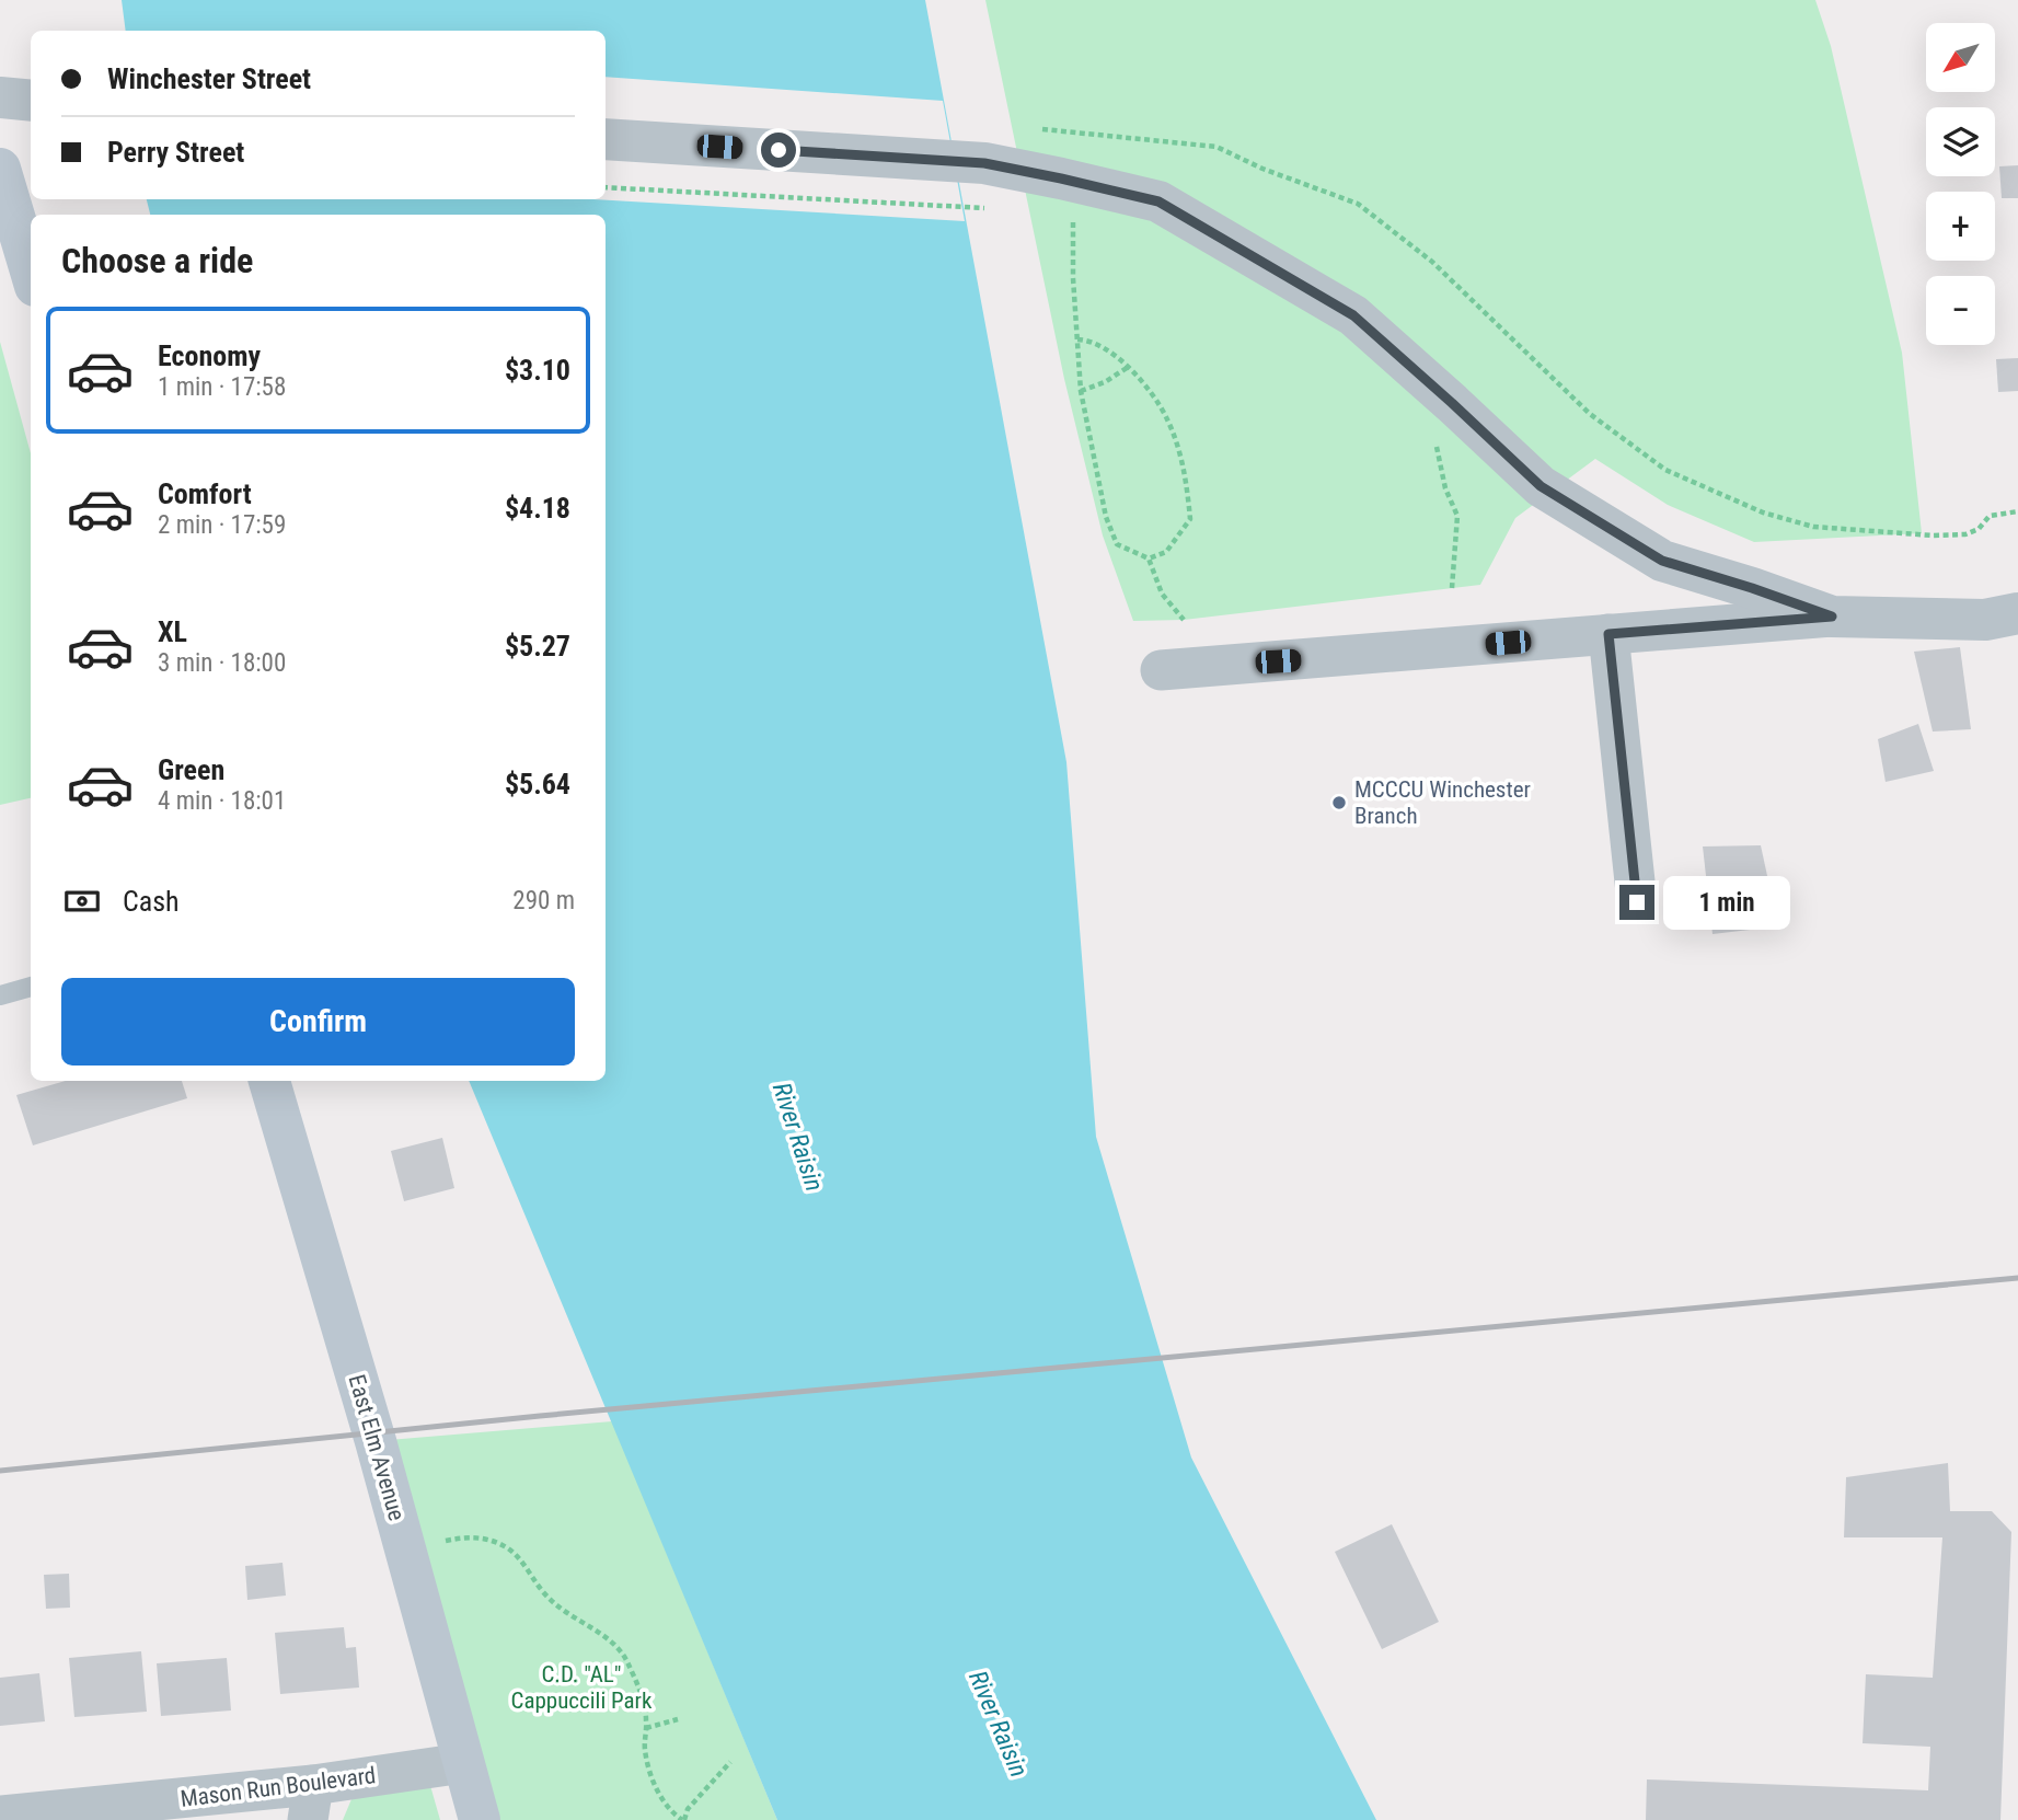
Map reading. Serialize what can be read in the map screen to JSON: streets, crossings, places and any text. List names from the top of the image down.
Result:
{
  "streets": {
    "main road": ["East Elm Avenue"],
    "street": ["Mason Run Boulevard"]
  },
  "crossings": [
    ["East Elm Avenue", "Mason Run Boulevard"]
  ],
  "water": ["River Raisin"],
  "parks": ["C.D. \"AL\" Cappuccili Park"],
  "places": ["MCCCU Winchester Branch"],
  "north": "bottom left",
  "page": {
    "map_buttons": ["+", "−"],
    "banner": ["Winchester Street", "Perry Street"],
    "heading": "Choose a ride",
    "list": [
      {
        "name": "Economy",
        "note": "1 min · 17:58",
        "value": "$3.10"
      },
      {
        "name": "Comfort",
        "note": "2 min · 17:59",
        "value": "$4.18"
      },
      {
        "name": "XL",
        "note": "3 min · 18:00",
        "value": "$5.27"
      },
      {
        "name": "Green",
        "note": "4 min · 18:01",
        "value": "$5.64"
      }
    ],
    "pay": ["Cash", "290 m"],
    "bubble": "1 min",
    "buttons": "Confirm"
  }
}
